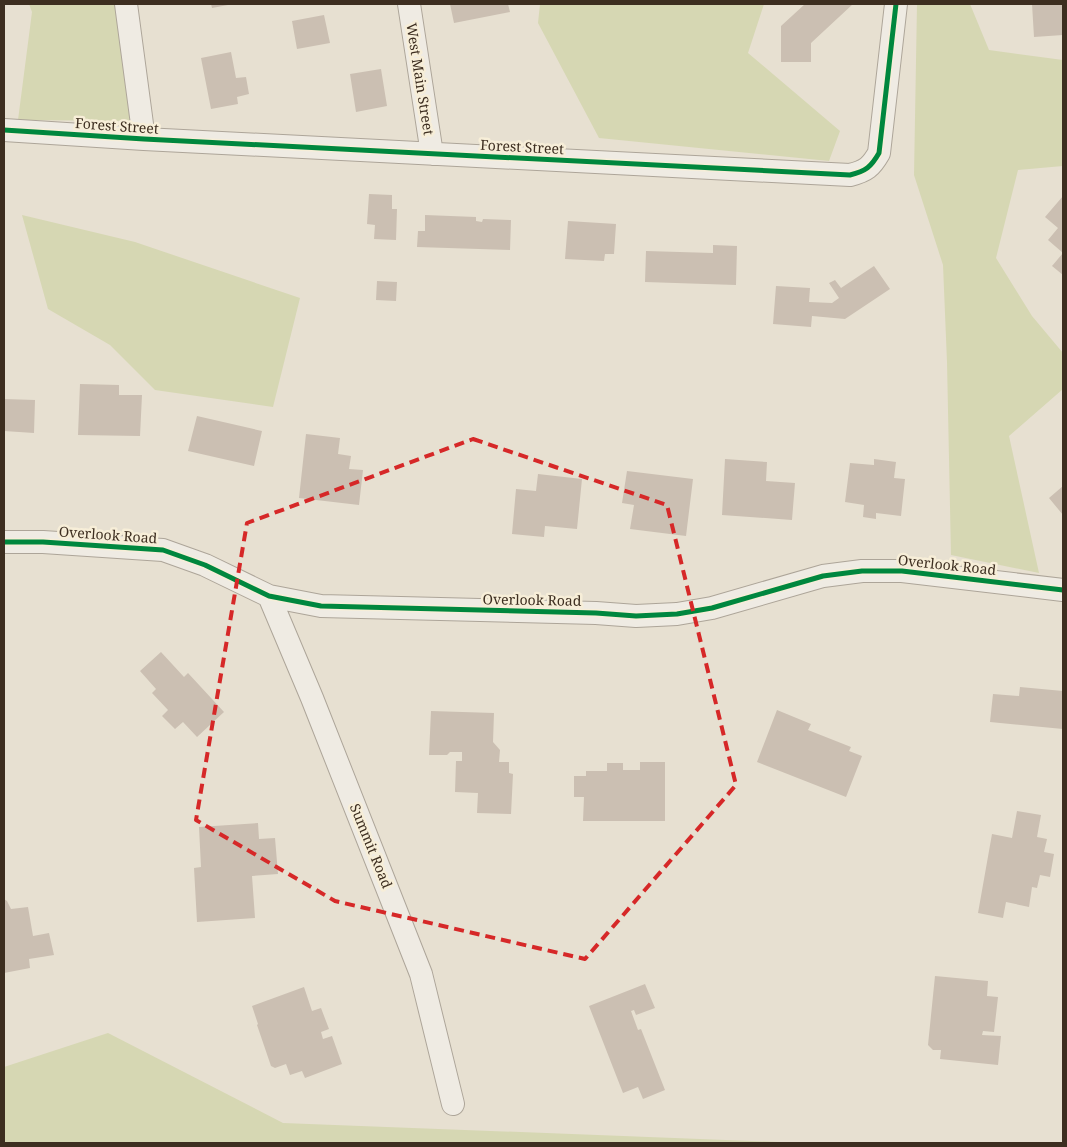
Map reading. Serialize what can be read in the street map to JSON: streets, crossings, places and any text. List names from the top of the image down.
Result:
{
  "streets": {
    "street": [
      "West Main Street",
      "Forest Street",
      "Overlook Road",
      "Summit Road"
    ]
  },
  "crossings": [
    ["West Main Street", "Forest Street"],
    ["Overlook Road", "Summit Road"]
  ]
}
